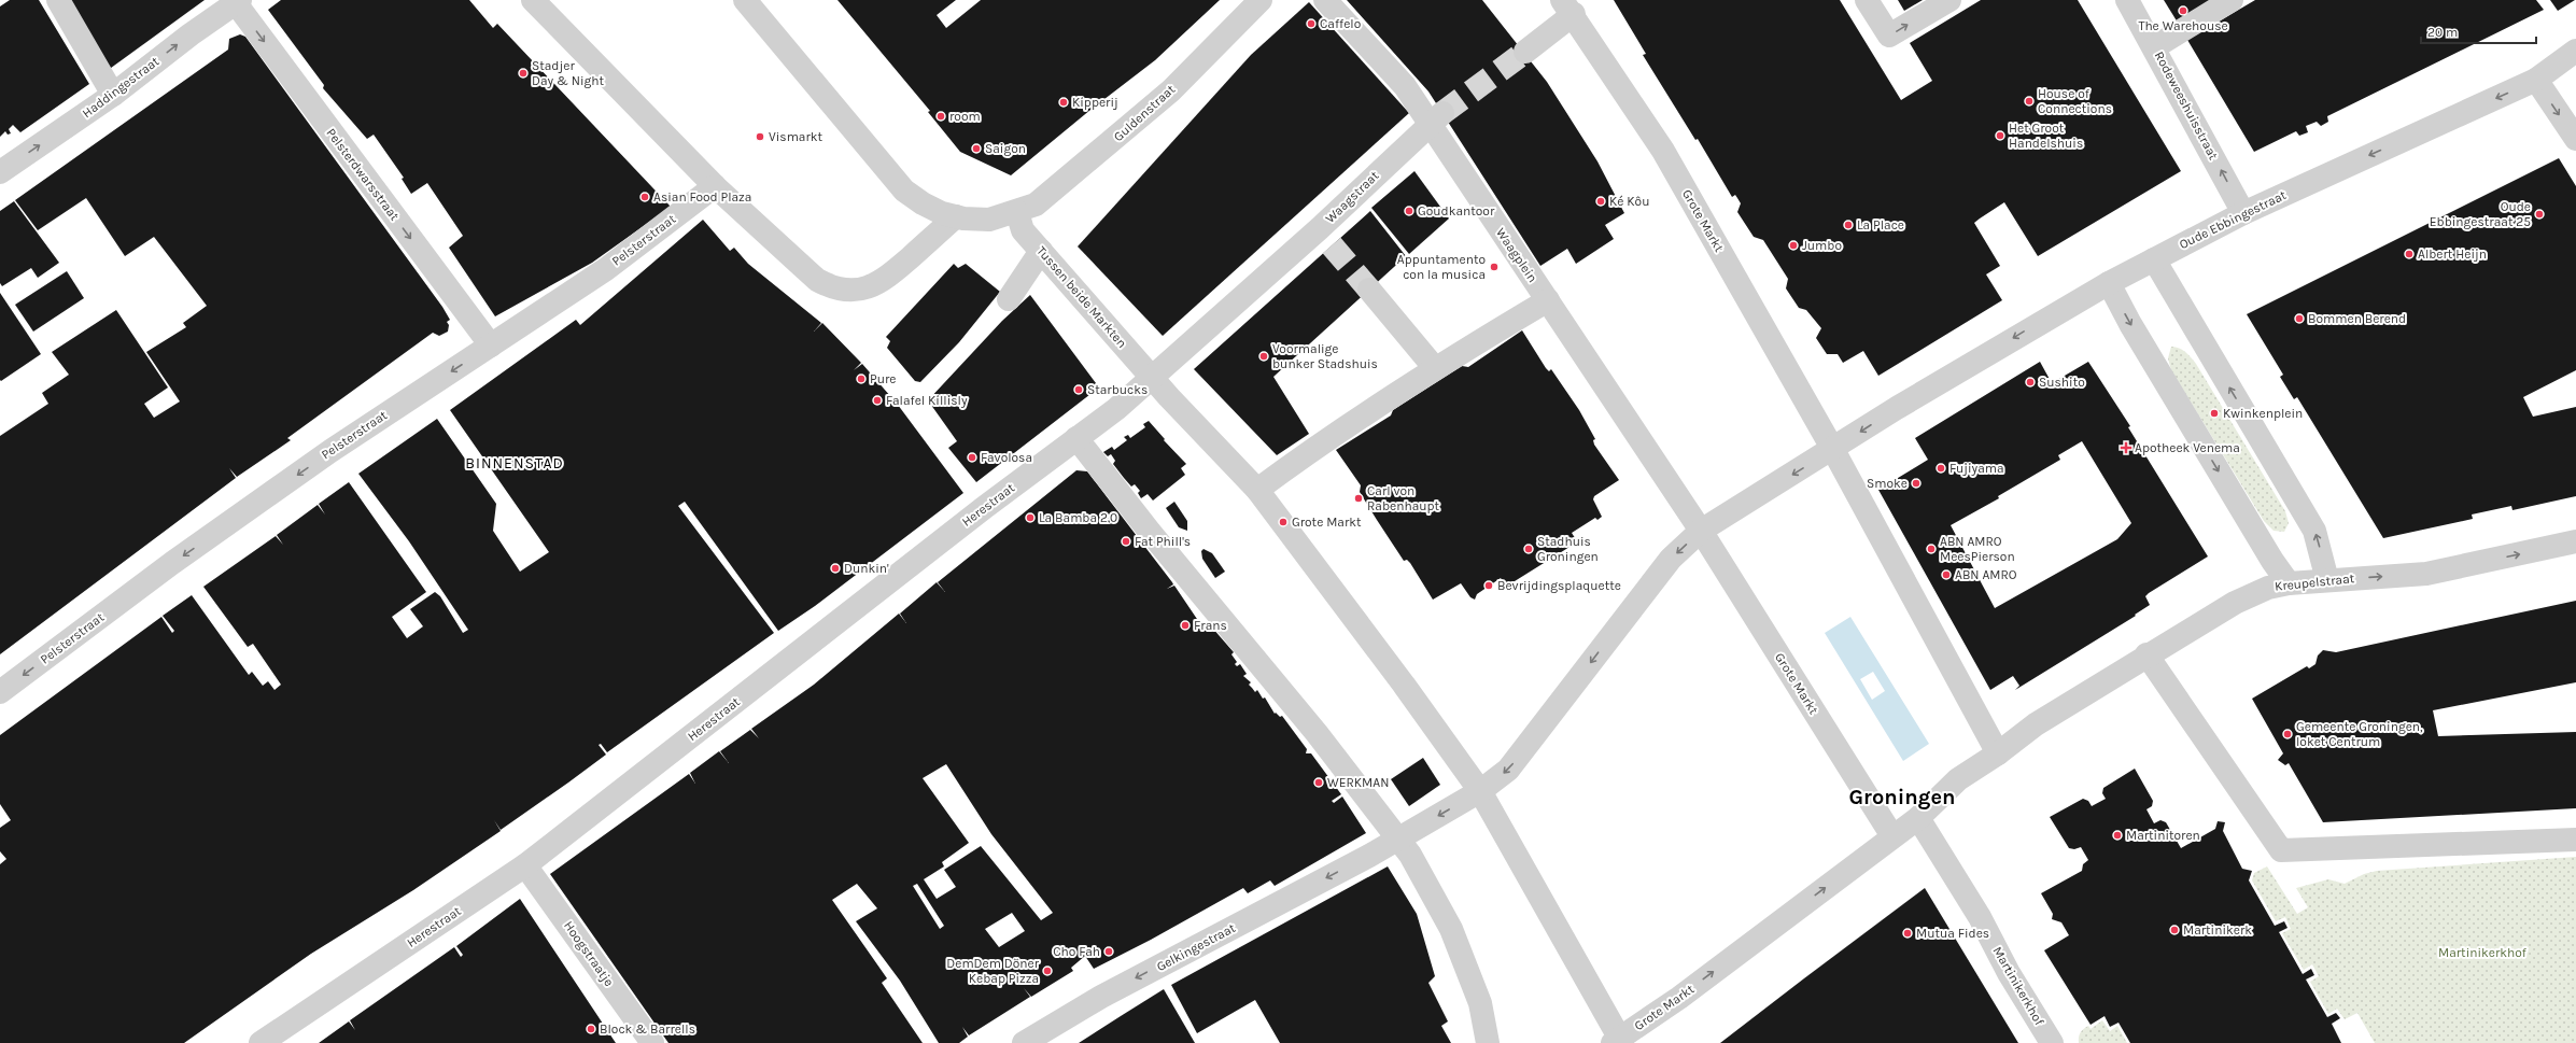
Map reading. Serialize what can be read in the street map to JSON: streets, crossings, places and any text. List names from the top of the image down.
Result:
{
  "streets": {
    "street": [
      "Haddingestraat",
      "Rodeweeshuisstraat",
      "Guldenstraat",
      "Pelsterdwarsstraat",
      "Waagstraat",
      "Oude Ebbingestraat",
      "Grote Markt",
      "Pelsterstraat",
      "Waagplein",
      "Tussen beide Markten",
      "Herestraat",
      "Kreupelstraat",
      "Gelkingestraat",
      "Hoogstraatje",
      "Martinikerkhof"
    ]
  },
  "crossings": [
    ["Haddingestraat", "Pelsterdwarsstraat"],
    ["Rodeweeshuisstraat", "Oude Ebbingestraat"],
    ["Guldenstraat", "Tussen beide Markten"],
    ["Pelsterdwarsstraat", "Pelsterstraat"],
    ["Waagstraat", "Waagplein"],
    ["Waagstraat", "Tussen beide Markten"],
    ["Waagstraat", "Herestraat"],
    ["Oude Ebbingestraat", "Grote Markt"],
    ["Grote Markt", "Waagplein"],
    ["Grote Markt", "Tussen beide Markten"],
    ["Grote Markt", "Kreupelstraat"],
    ["Grote Markt", "Martinikerkhof"],
    ["Tussen beide Markten", "Herestraat"],
    ["Herestraat", "Hoogstraatje"]
  ],
  "one_way": [
    "Haddingestraat",
    "Rodeweeshuisstraat",
    "Pelsterdwarsstraat",
    "Oude Ebbingestraat",
    "Pelsterstraat",
    "Kreupelstraat",
    "Gelkingestraat"
  ],
  "districts": ["BINNENSTAD", "Groningen"],
  "parks": ["Martinikerkhof"],
  "places": {
    "other": [
      "The Warehouse",
      "Caffelo",
      "Stadjer Day & Night",
      "House of Connections",
      "Kipperij",
      "room",
      "Het Groot Handelshuis",
      "Vismarkt",
      "Saigon",
      "Asian Food Plaza",
      "Ké Kôu",
      "Goudkantoor",
      "Oude Ebbingestraat 25",
      "La Place",
      "Jumbo",
      "Albert Heijn",
      "Appuntamento con la musica",
      "Bommen Berend",
      "Voormalige bunker Stadshuis",
      "Pure",
      "Sushito",
      "Starbucks",
      "Falafel Killisly",
      "Kwinkenplein",
      "Favolosa",
      "Fujiyama",
      "Smoke",
      "Carl von Rabenhaupt",
      "La Bamba 2.0",
      "Grote Markt",
      "Fat Phill's",
      "Stadhuis Groningen",
      "ABN AMRO MeesPierson",
      "Dunkin'",
      "ABN AMRO",
      "Bevrijdingsplaquette",
      "Frans",
      "Gemeente Groningen, loket Centrum",
      "WERKMAN",
      "Martinitoren",
      "Martinikerk",
      "Mutua Fides",
      "Cho Fah",
      "DemDem Döner Kebap Pizza",
      "Block & Barrells"
    ],
    "health": ["Apotheek Venema"]
  },
  "scale_bar": "20 m"
}
